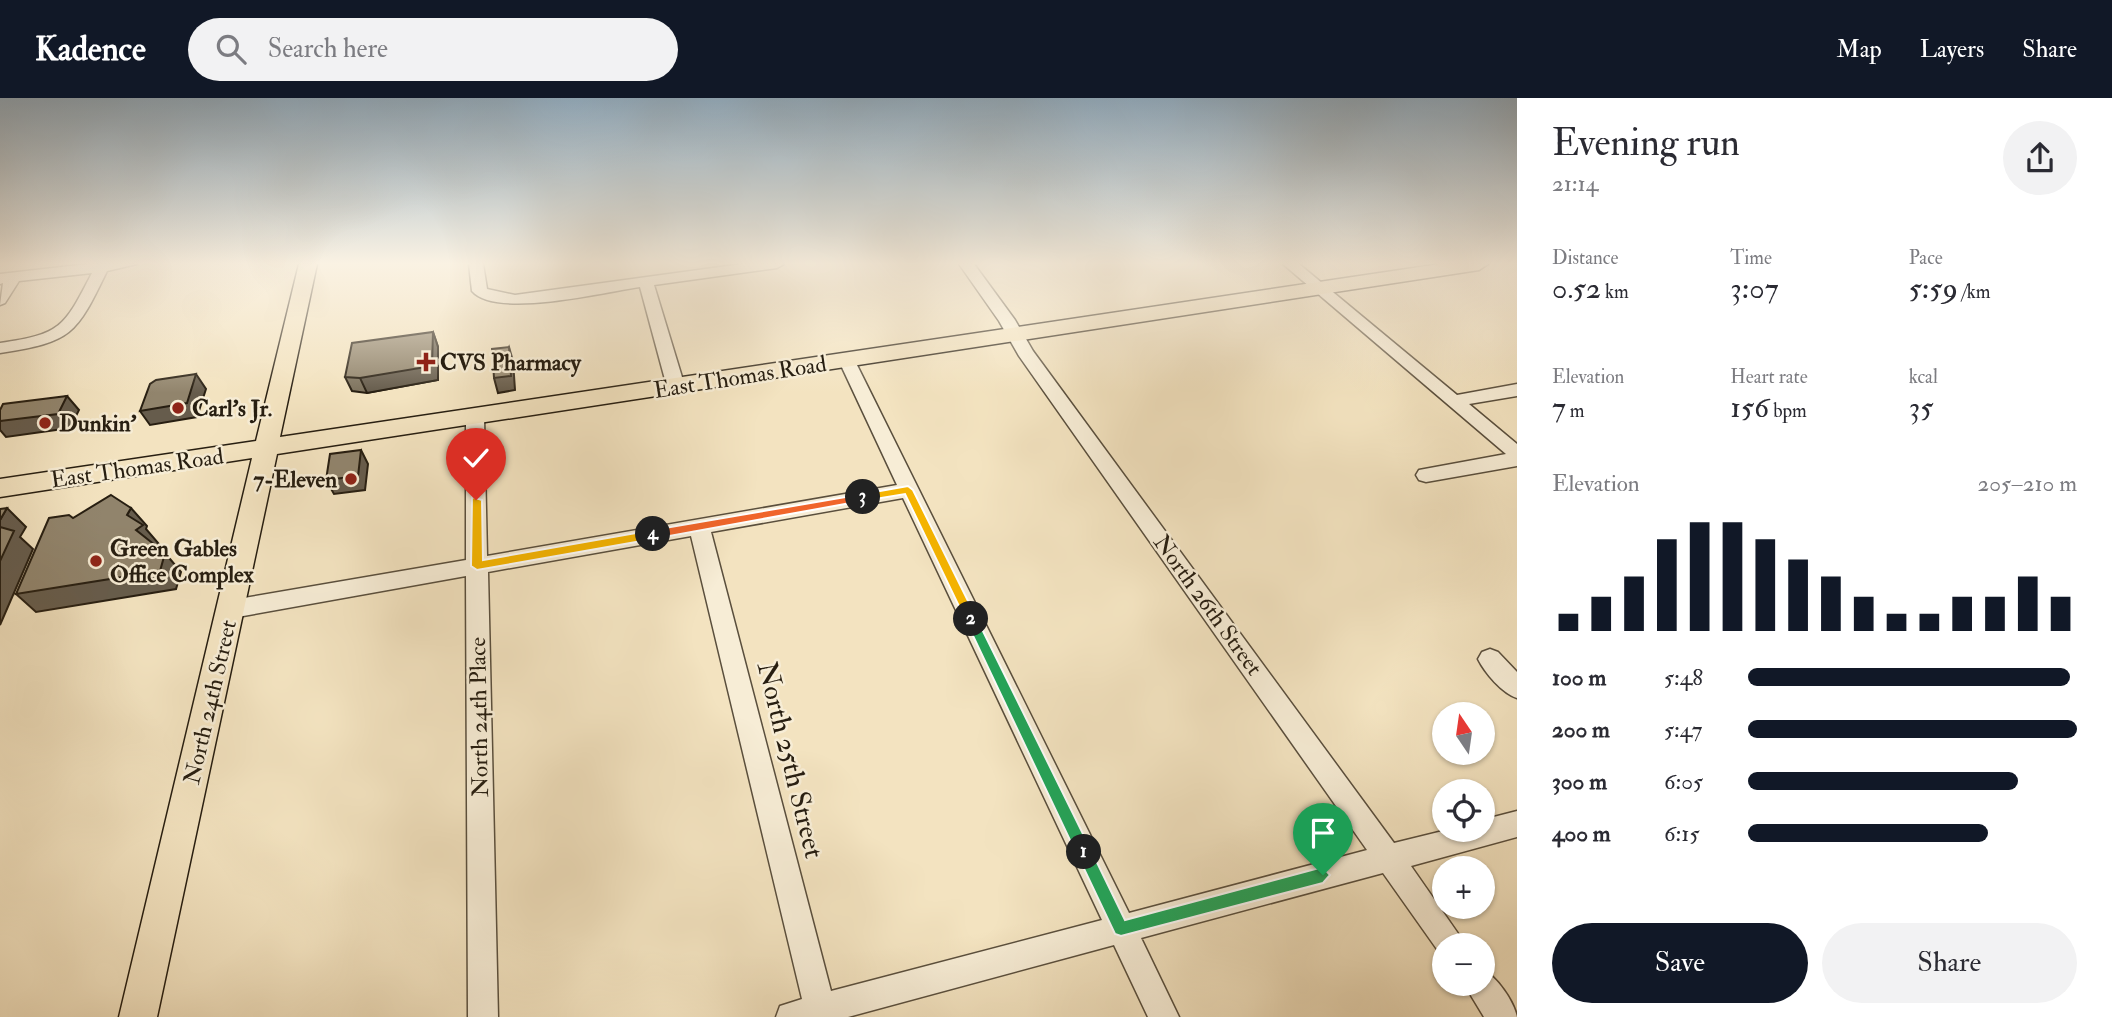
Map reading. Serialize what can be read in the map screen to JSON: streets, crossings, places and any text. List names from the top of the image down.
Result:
{
  "streets": {
    "main road": ["East Thomas Road", "North 24th Street"],
    "street": ["North 26th Street", "North 24th Place", "North 25th Street"]
  },
  "crossings": [
    ["East Thomas Road", "North 26th Street"],
    ["East Thomas Road", "North 24th Street"],
    ["East Thomas Road", "North 24th Place"]
  ],
  "places": {
    "health": ["CVS Pharmacy"],
    "other": [
      "Carl's Jr.",
      "Dunkin'",
      "7-Eleven",
      "Green Gables Office Complex"
    ]
  },
  "north": "top",
  "page": {
    "header": "Kadence",
    "search": "Search here",
    "nav": ["Map", "Layers", "Share"],
    "heading": ["Evening run", "21:14"],
    "stats": [
      ["Distance", "0.52 km"],
      ["Time", "3:07"],
      ["Pace", "5:59 /km"],
      ["Elevation", "7 m"],
      ["Heart rate", "156 bpm"],
      ["kcal", "35"]
    ],
    "chart": ["Elevation", "205–210 m"],
    "pins": [
      "3",
      "4",
      "2",
      "1"
    ],
    "list": [
      {
        "name": "100 m",
        "note": "5:48"
      },
      {
        "name": "200 m",
        "note": "5:47"
      },
      {
        "name": "300 m",
        "note": "6:05"
      },
      {
        "name": "400 m",
        "note": "6:15"
      }
    ],
    "map_buttons": ["+", "−"],
    "buttons": ["Save", "Share"]
  }
}
